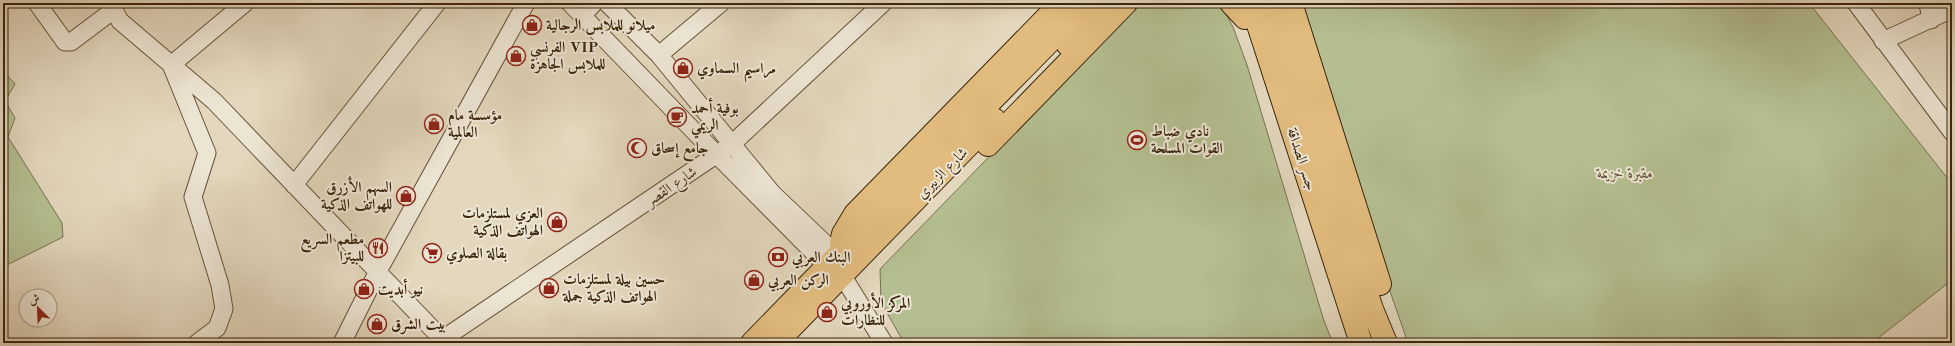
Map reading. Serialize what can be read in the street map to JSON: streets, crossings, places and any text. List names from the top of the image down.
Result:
{
  "streets": {
    "main road": ["جسر الصداقة", "شارع الزبيري"],
    "street": ["شارع القصر"]
  },
  "parks": ["مقبرة خزيمة"],
  "places": {
    "shop": [
      "ميلانو للملابس الرجالية",
      "الفرنسي VIP للملابس الجاهزة",
      "مراسيم السماوي",
      "مؤسسة مام العالمية",
      "السهم الأزرق للهواتف الذكية",
      "العزي لمستلزمات الهواتف الذكية",
      "الركن العربي",
      "حسين بيلة لمستلزمات الهواتف الذكية جملة",
      "نيو أبديت",
      "المركز الأوروبي للنظارات",
      "بيت الشرق"
    ],
    "cafe": ["بوفية أحمد الريمي"],
    "sports": ["نادي ضباط القوات المسلحة"],
    "mosque": ["جامع إسحاق"],
    "restaurant": ["مطعم السريع للبيتزا"],
    "supermarket": ["بقالة الصلوي"],
    "bank": ["البنك العربي"]
  },
  "north": "top left"
}
